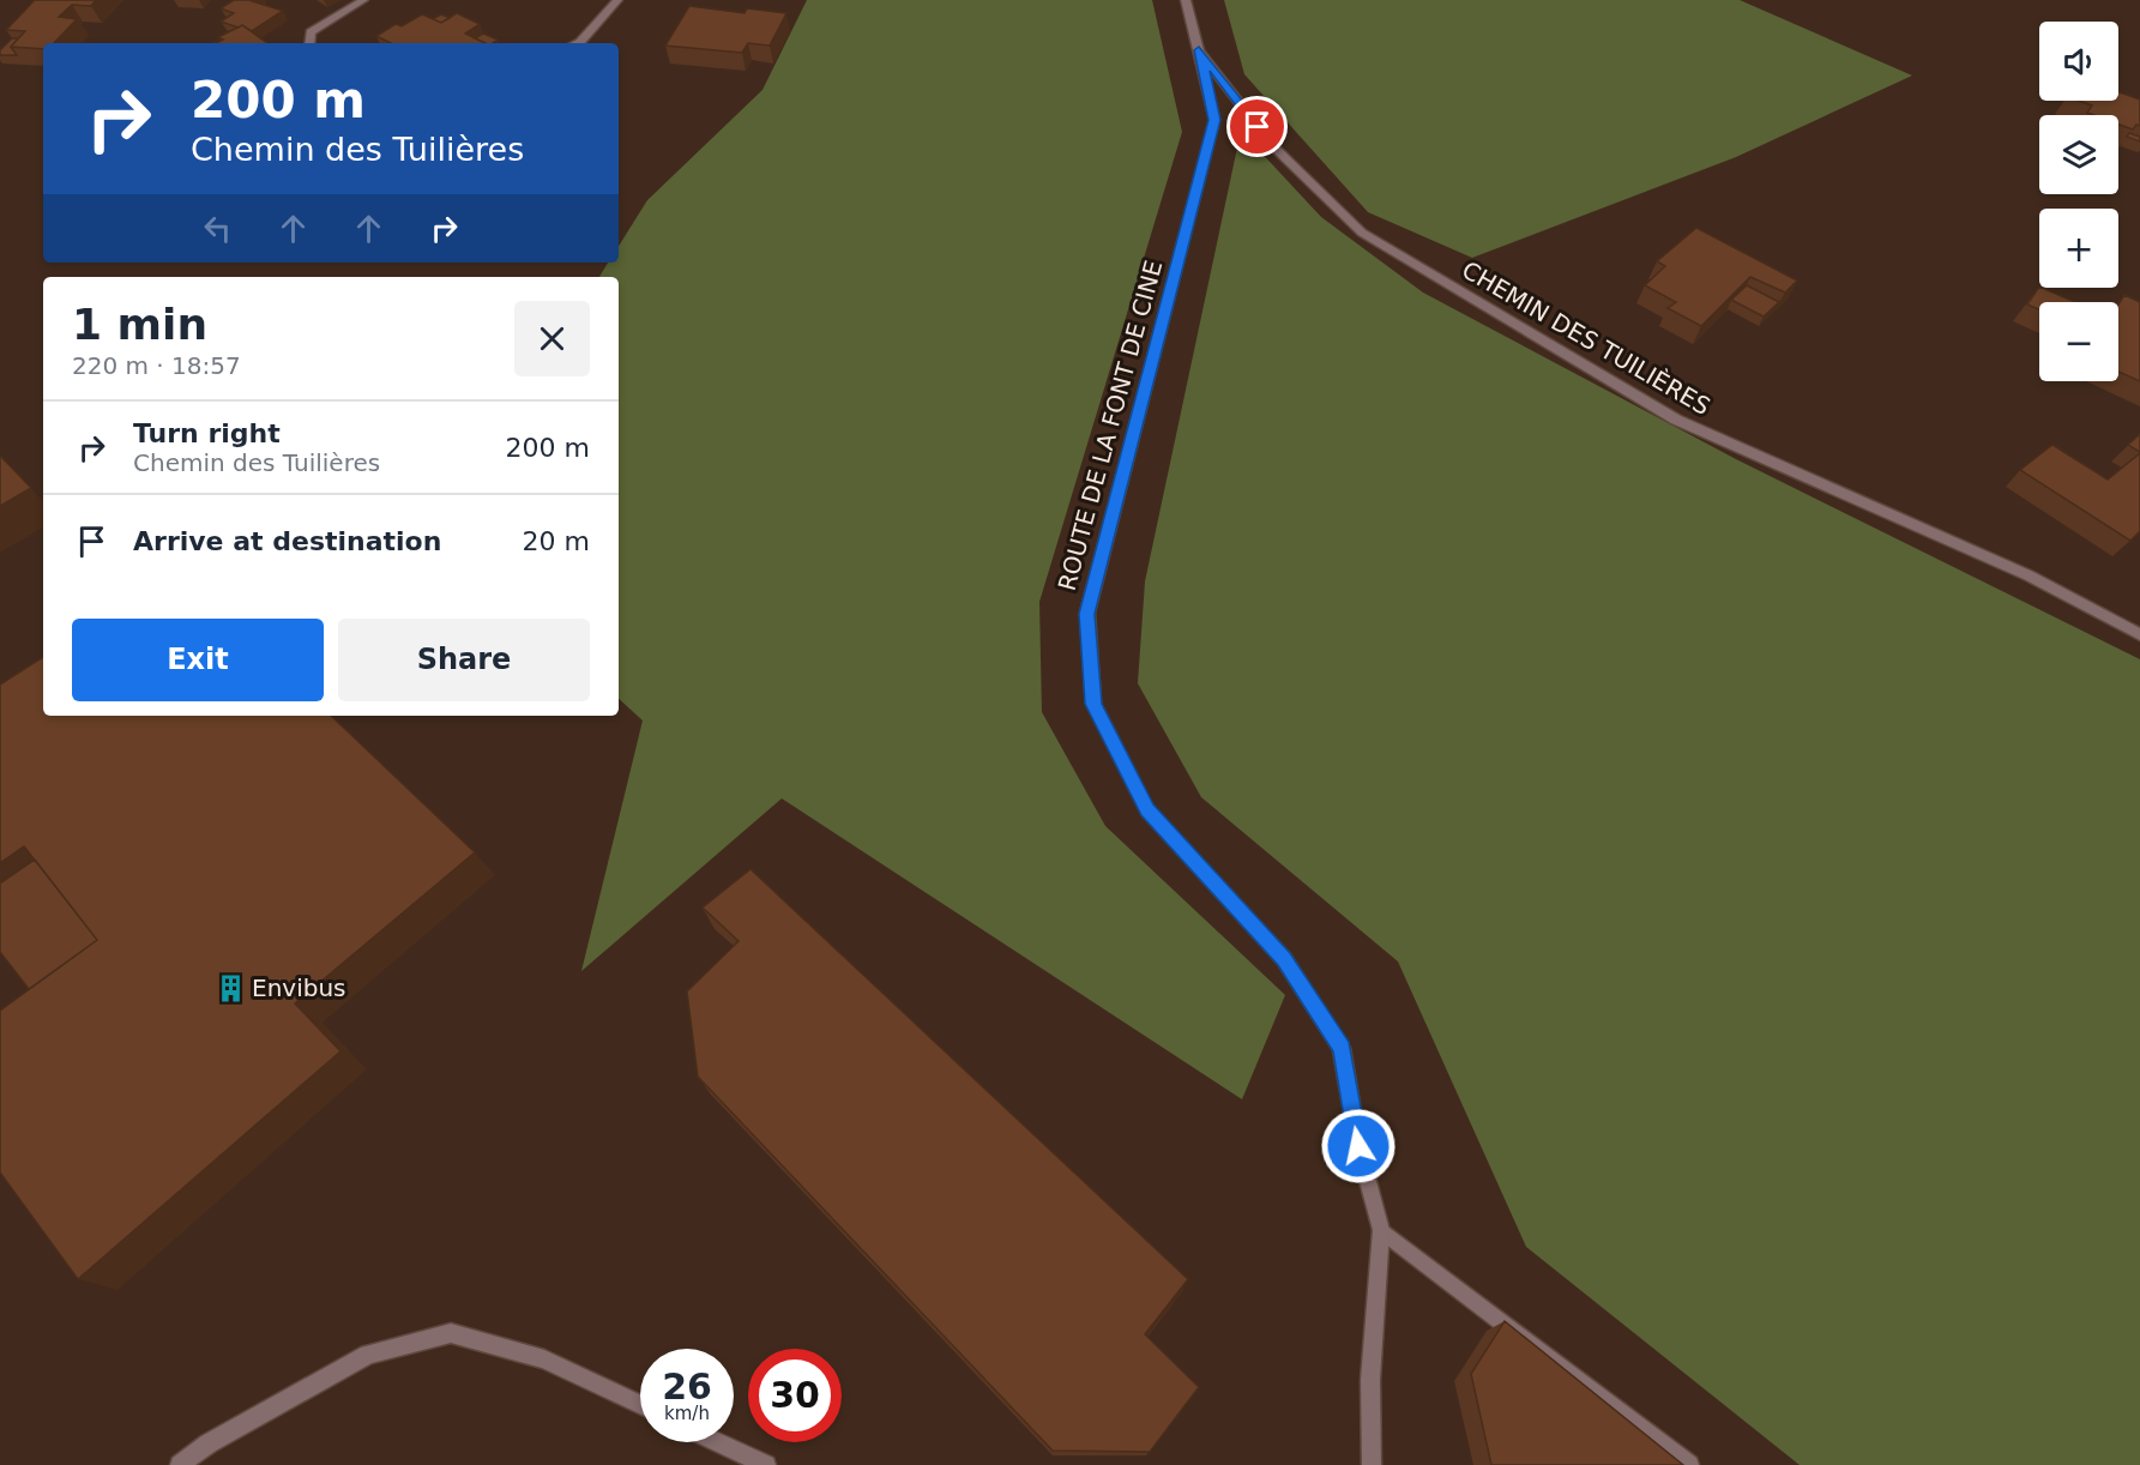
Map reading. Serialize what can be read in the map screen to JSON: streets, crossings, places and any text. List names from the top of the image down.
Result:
{
  "streets": {
    "street": ["CHEMIN DES TUILIÈRES", "ROUTE DE LA FONT DE CINE"]
  },
  "crossings": [
    ["CHEMIN DES TUILIÈRES", "ROUTE DE LA FONT DE CINE"]
  ],
  "places": {
    "building": ["Envibus"]
  },
  "page": {
    "map_buttons": ["+", "−"],
    "turn": ["200 m", "Chemin des Tuilières"],
    "heading": ["1 min", "220 m · 18:57"],
    "list": [
      {
        "name": "Turn right",
        "note": "Chemin des Tuilières",
        "value": "200 m"
      },
      {
        "name": "Arrive at destination",
        "value": "20 m"
      }
    ],
    "buttons": ["Exit", "Share"],
    "speed": "26 km/h",
    "limit": "30"
  }
}
